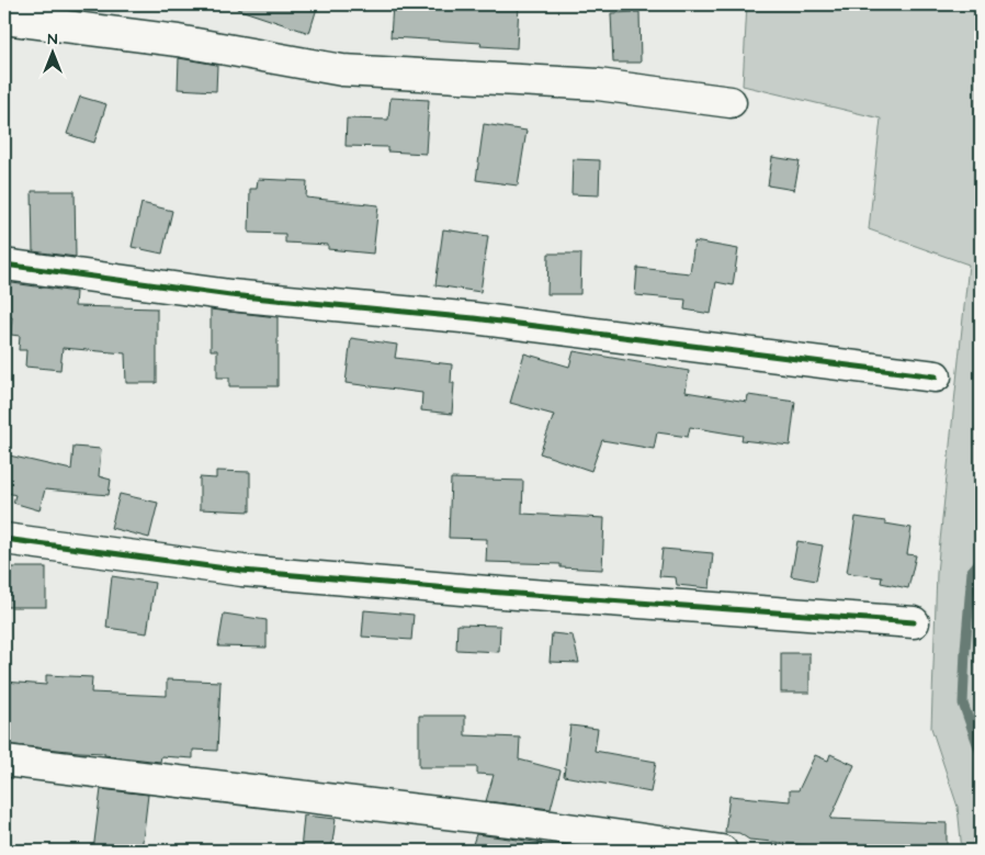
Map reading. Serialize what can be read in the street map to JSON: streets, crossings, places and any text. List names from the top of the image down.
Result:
{
  "north": "top"
}
